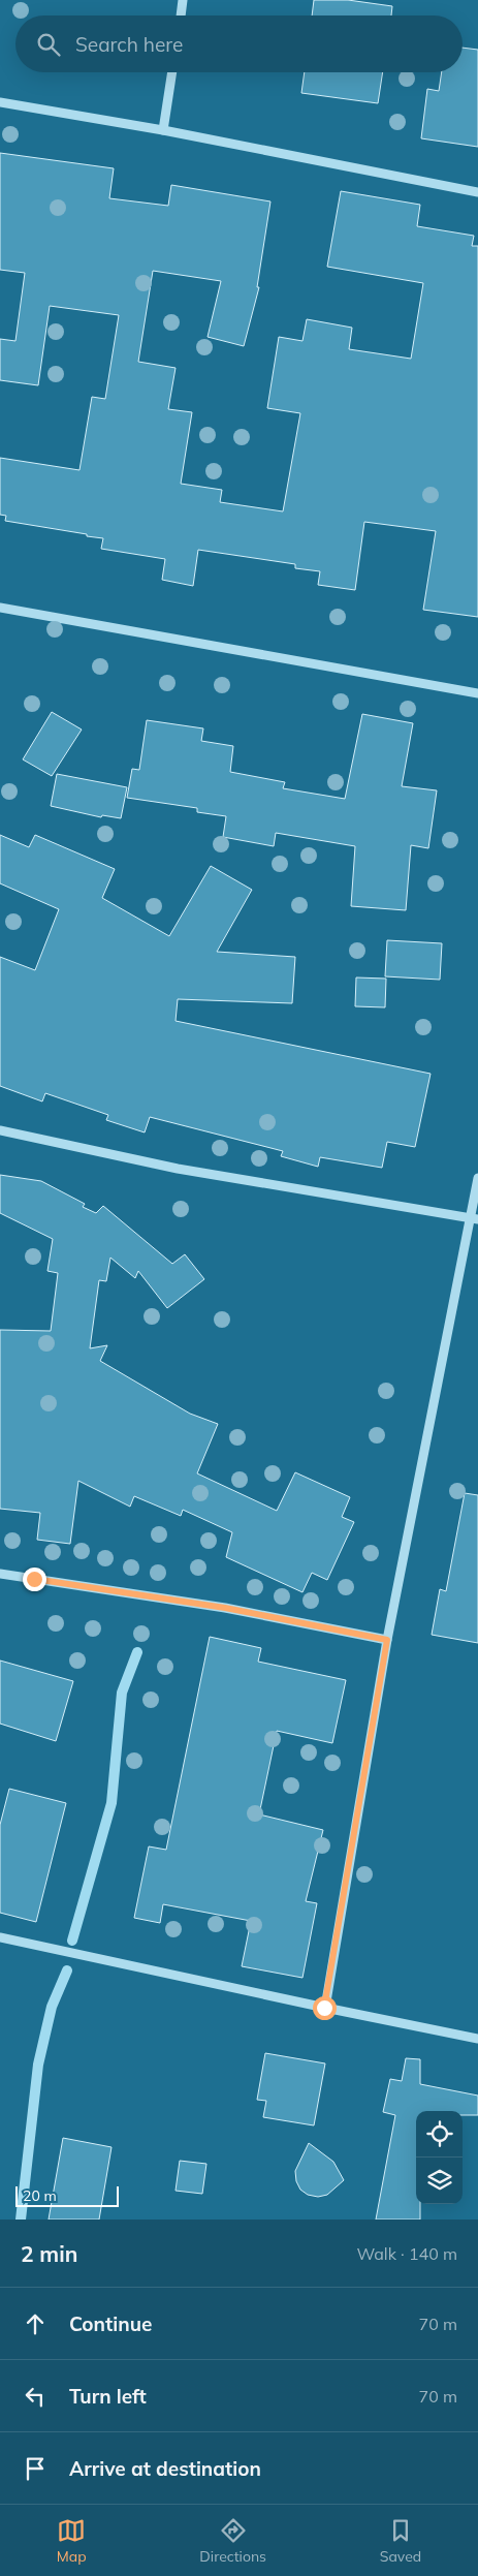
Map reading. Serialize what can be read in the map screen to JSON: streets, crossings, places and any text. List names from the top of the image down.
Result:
{
  "scale_bar": "20 m",
  "page": {
    "search": "Search here",
    "scale": "20 m",
    "heading": ["2 min", "Walk · 140 m"],
    "list": [
      ["Continue", "70 m"],
      ["Turn left", "70 m"],
      "Arrive at destination"
    ],
    "nav": ["Map", "Directions", "Saved"]
  }
}
